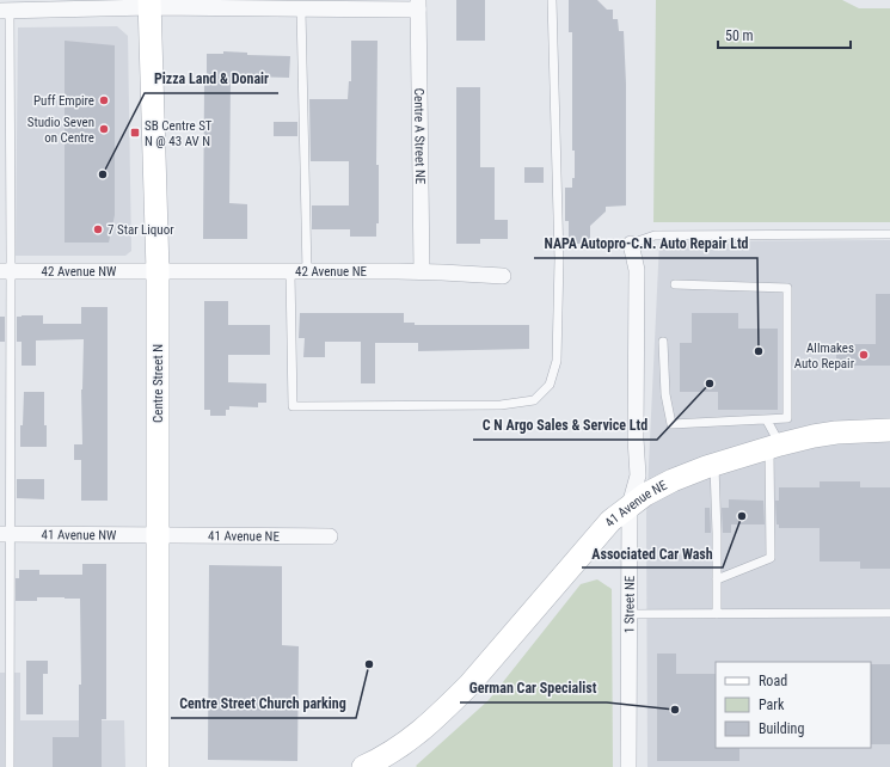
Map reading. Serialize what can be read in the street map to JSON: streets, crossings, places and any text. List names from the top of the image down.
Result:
{
  "streets": {
    "main road": ["Centre Street N", "41 Avenue NE"],
    "street": [
      "Centre A Street NE",
      "42 Avenue NW",
      "42 Avenue NE",
      "41 Avenue NW",
      "1 Street NE"
    ]
  },
  "crossings": [
    ["Centre A Street NE", "42 Avenue NE"],
    ["42 Avenue NW", "42 Avenue NE"],
    ["42 Avenue NW", "Centre Street N"],
    ["42 Avenue NE", "Centre Street N"],
    ["Centre Street N", "41 Avenue NE"],
    ["Centre Street N", "41 Avenue NW"],
    ["41 Avenue NE", "41 Avenue NW"],
    ["41 Avenue NE", "1 Street NE"]
  ],
  "places": {
    "other": [
      "Puff Empire",
      "Studio Seven on Centre",
      "Pizza Land & Donair",
      "7 Star Liquor",
      "NAPA Autopro-C.N. Auto Repair Ltd",
      "Allmakes Auto Repair",
      "C N Argo Sales & Service Ltd",
      "Associated Car Wash",
      "Centre Street Church parking",
      "German Car Specialist"
    ],
    "transit": ["SB Centre ST N @ 43 AV N"]
  },
  "legend": ["Road", "Park", "Building"],
  "scale_bar": "50 m"
}
